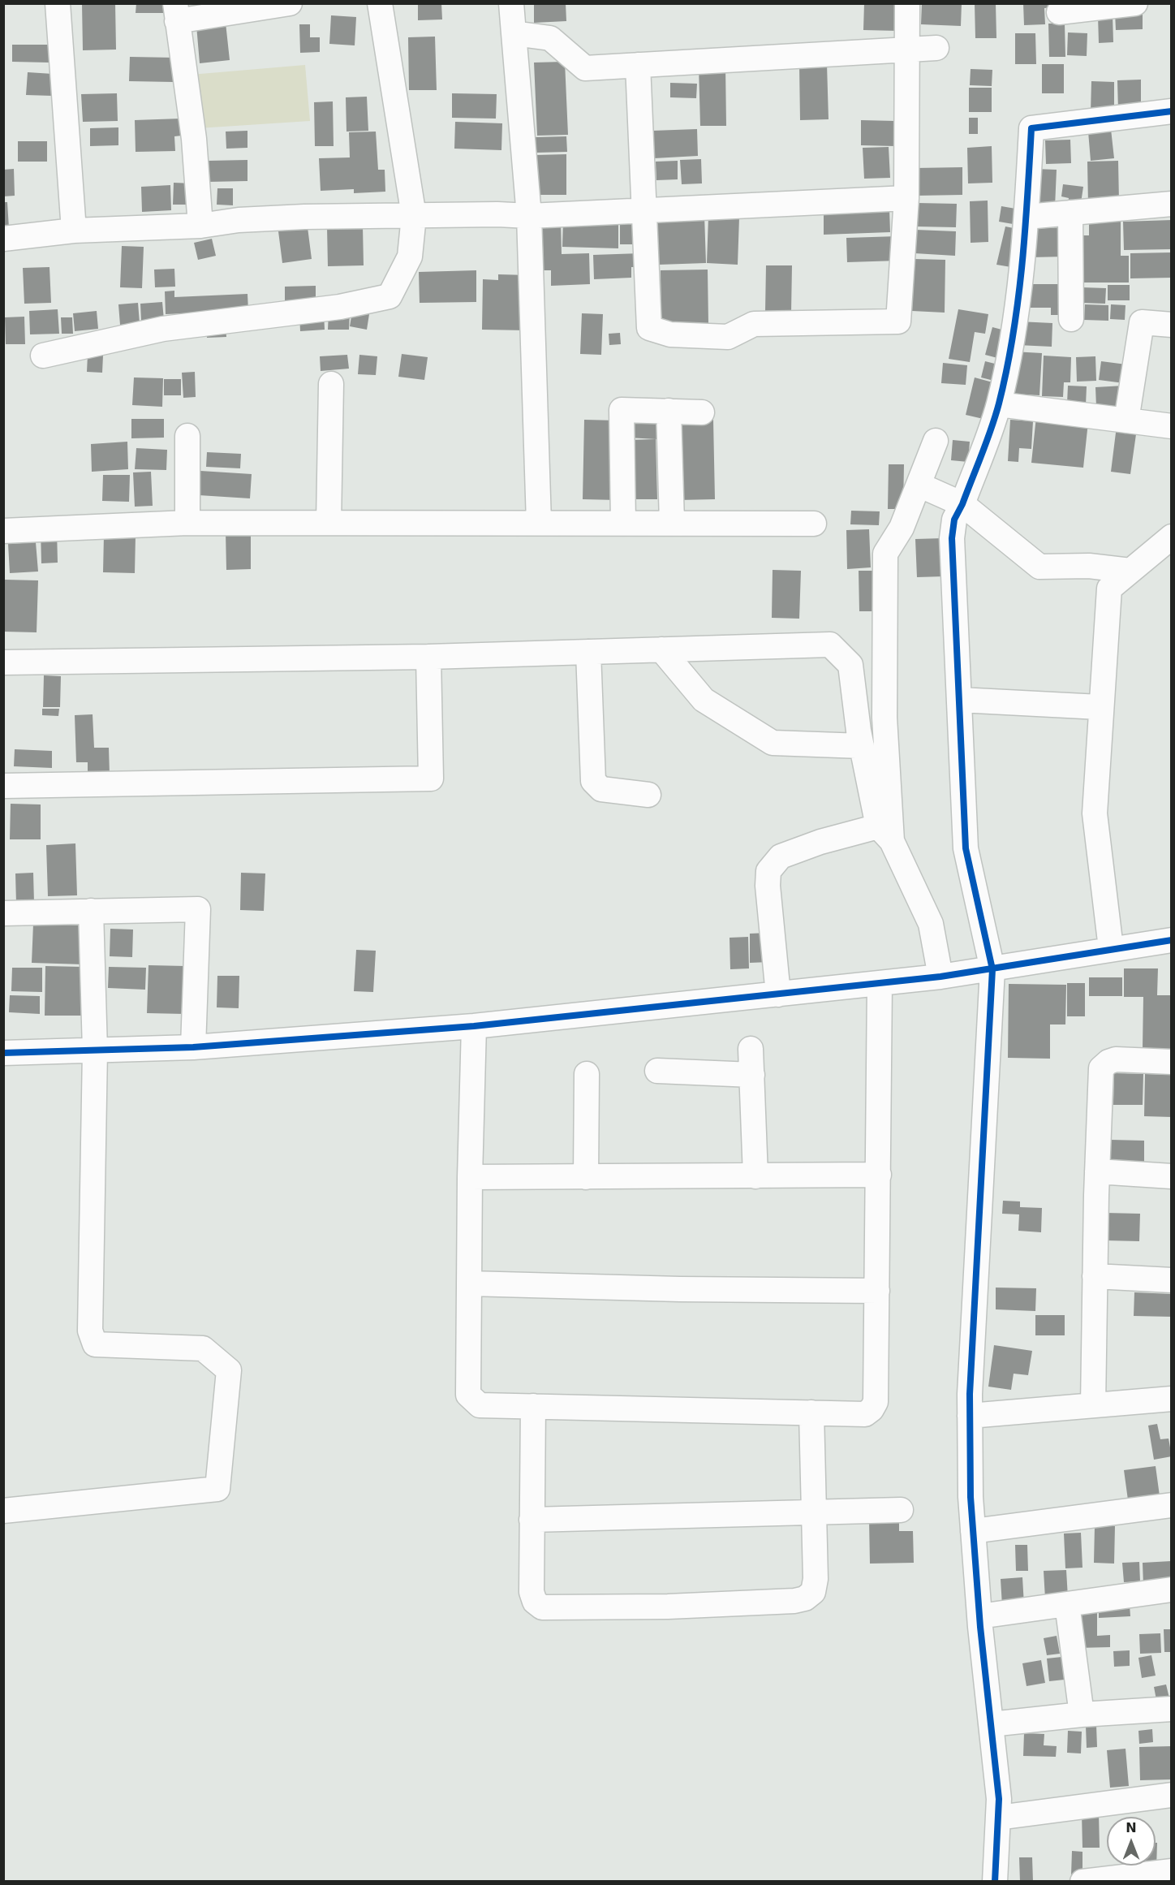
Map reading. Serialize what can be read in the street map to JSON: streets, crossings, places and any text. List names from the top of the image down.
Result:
{
  "north": "top"
}
